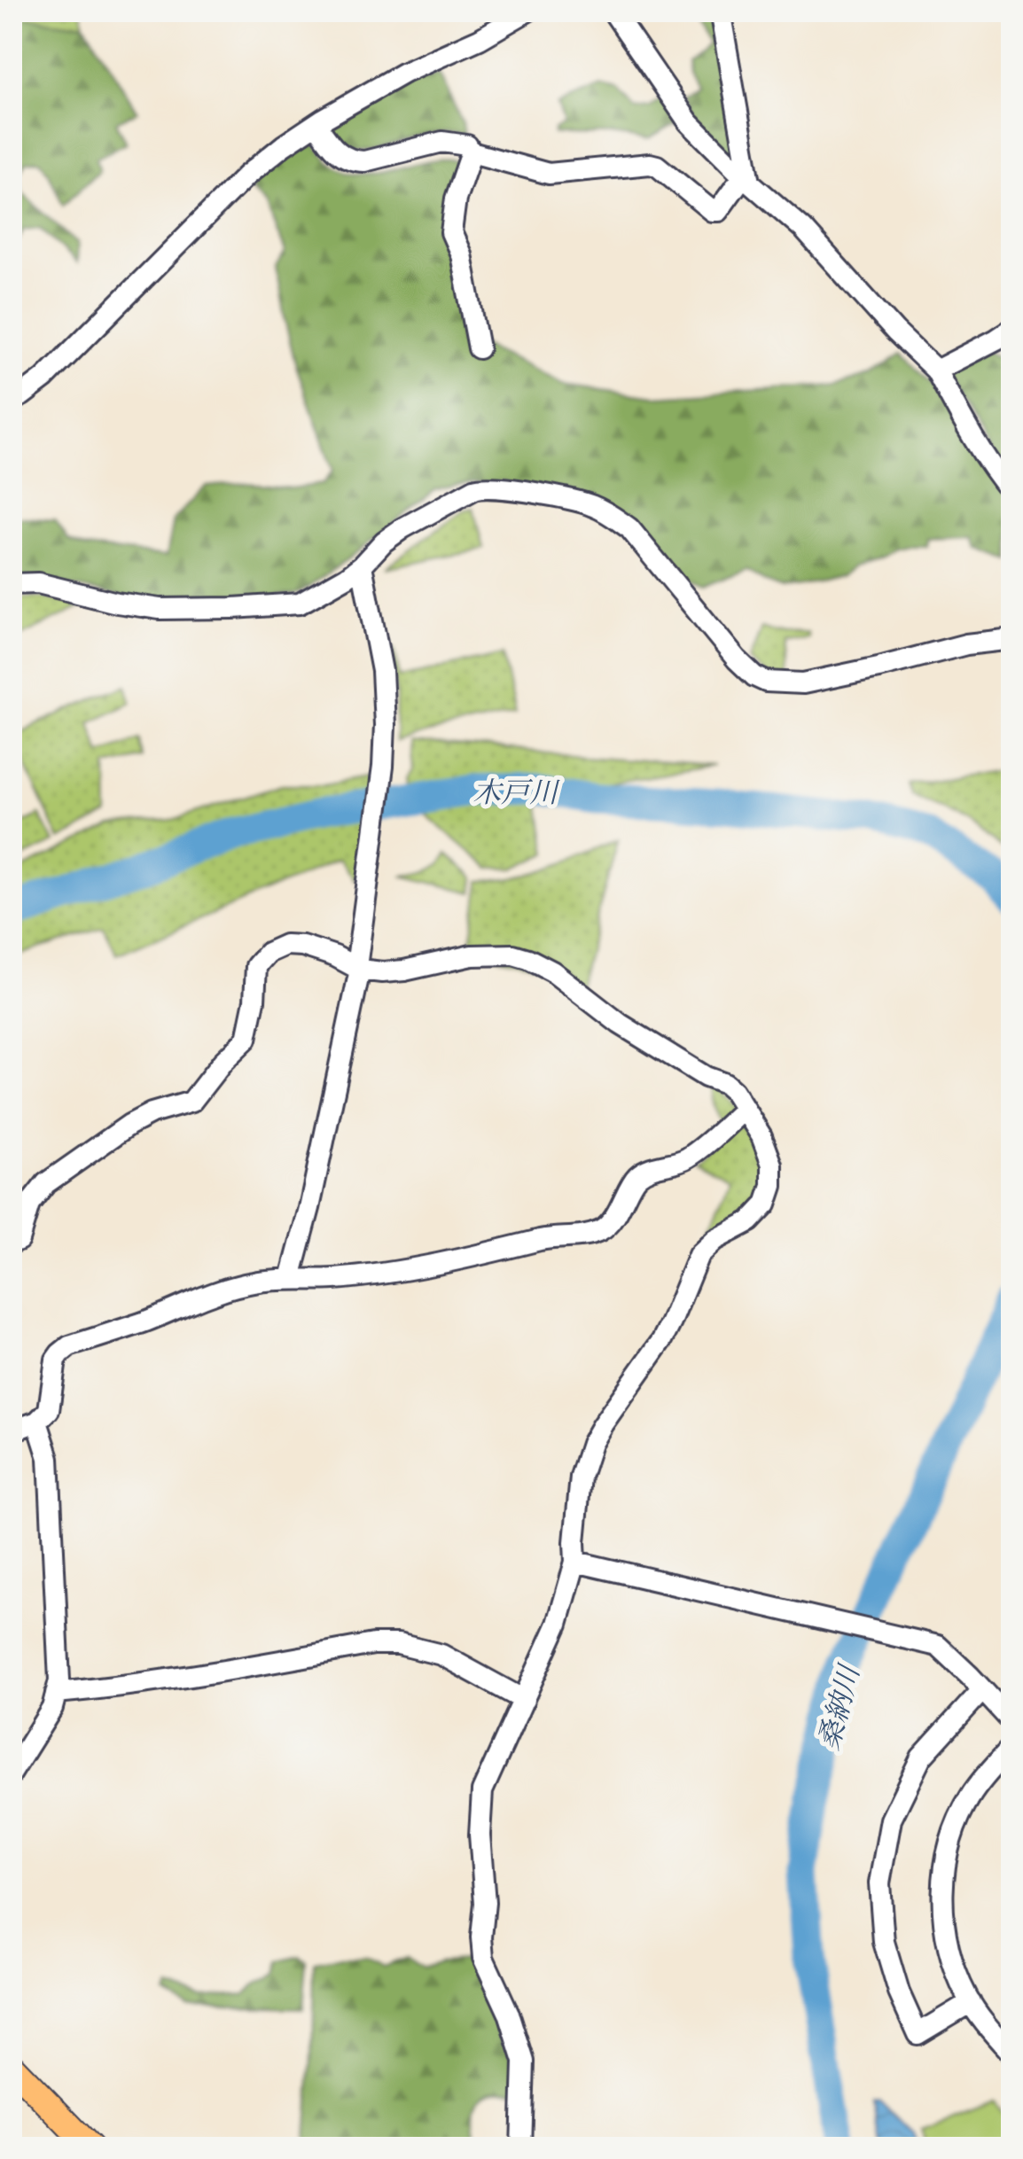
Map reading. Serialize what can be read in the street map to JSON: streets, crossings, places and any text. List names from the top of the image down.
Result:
{
  "water": ["木戸川", "桑納川"]
}
